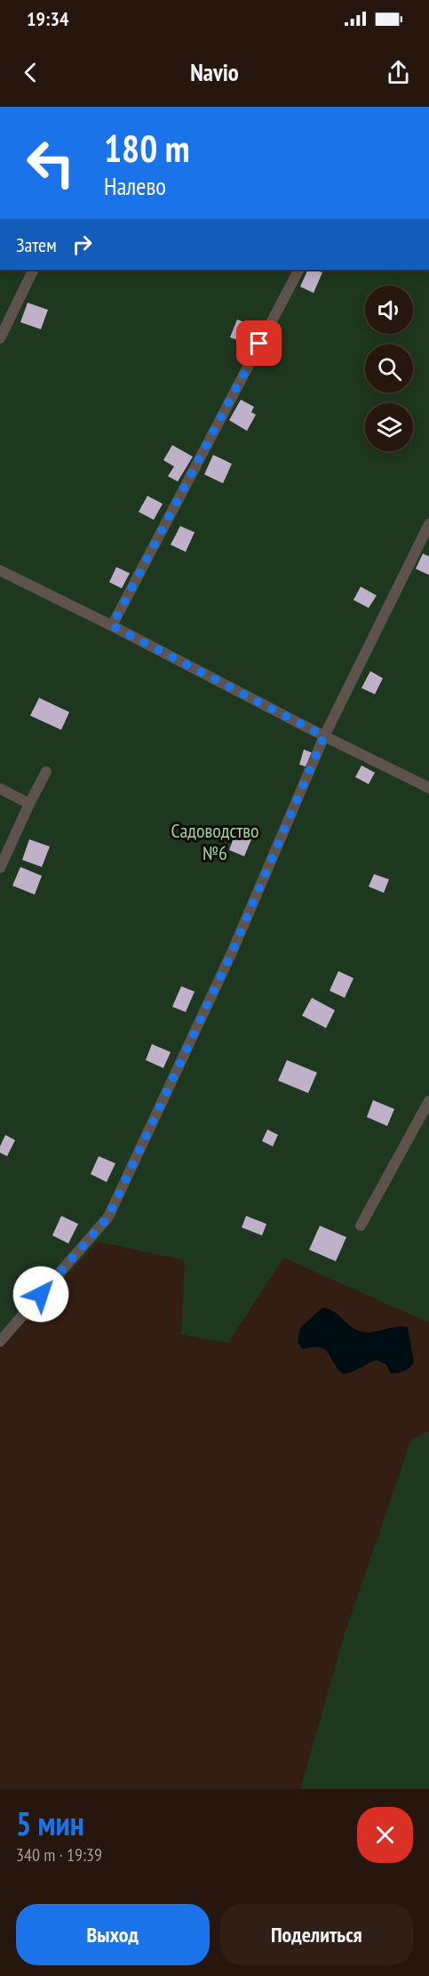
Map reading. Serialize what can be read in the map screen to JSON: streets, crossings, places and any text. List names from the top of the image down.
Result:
{
  "parks": ["Садоводство №6"],
  "page": {
    "status": "19:34",
    "header": "Navio",
    "turn": ["180 m", "Налево"],
    "then": "Затем",
    "heading": ["5 мин", "340 m · 19:39"],
    "buttons": ["Выход", "Поделиться"]
  }
}
